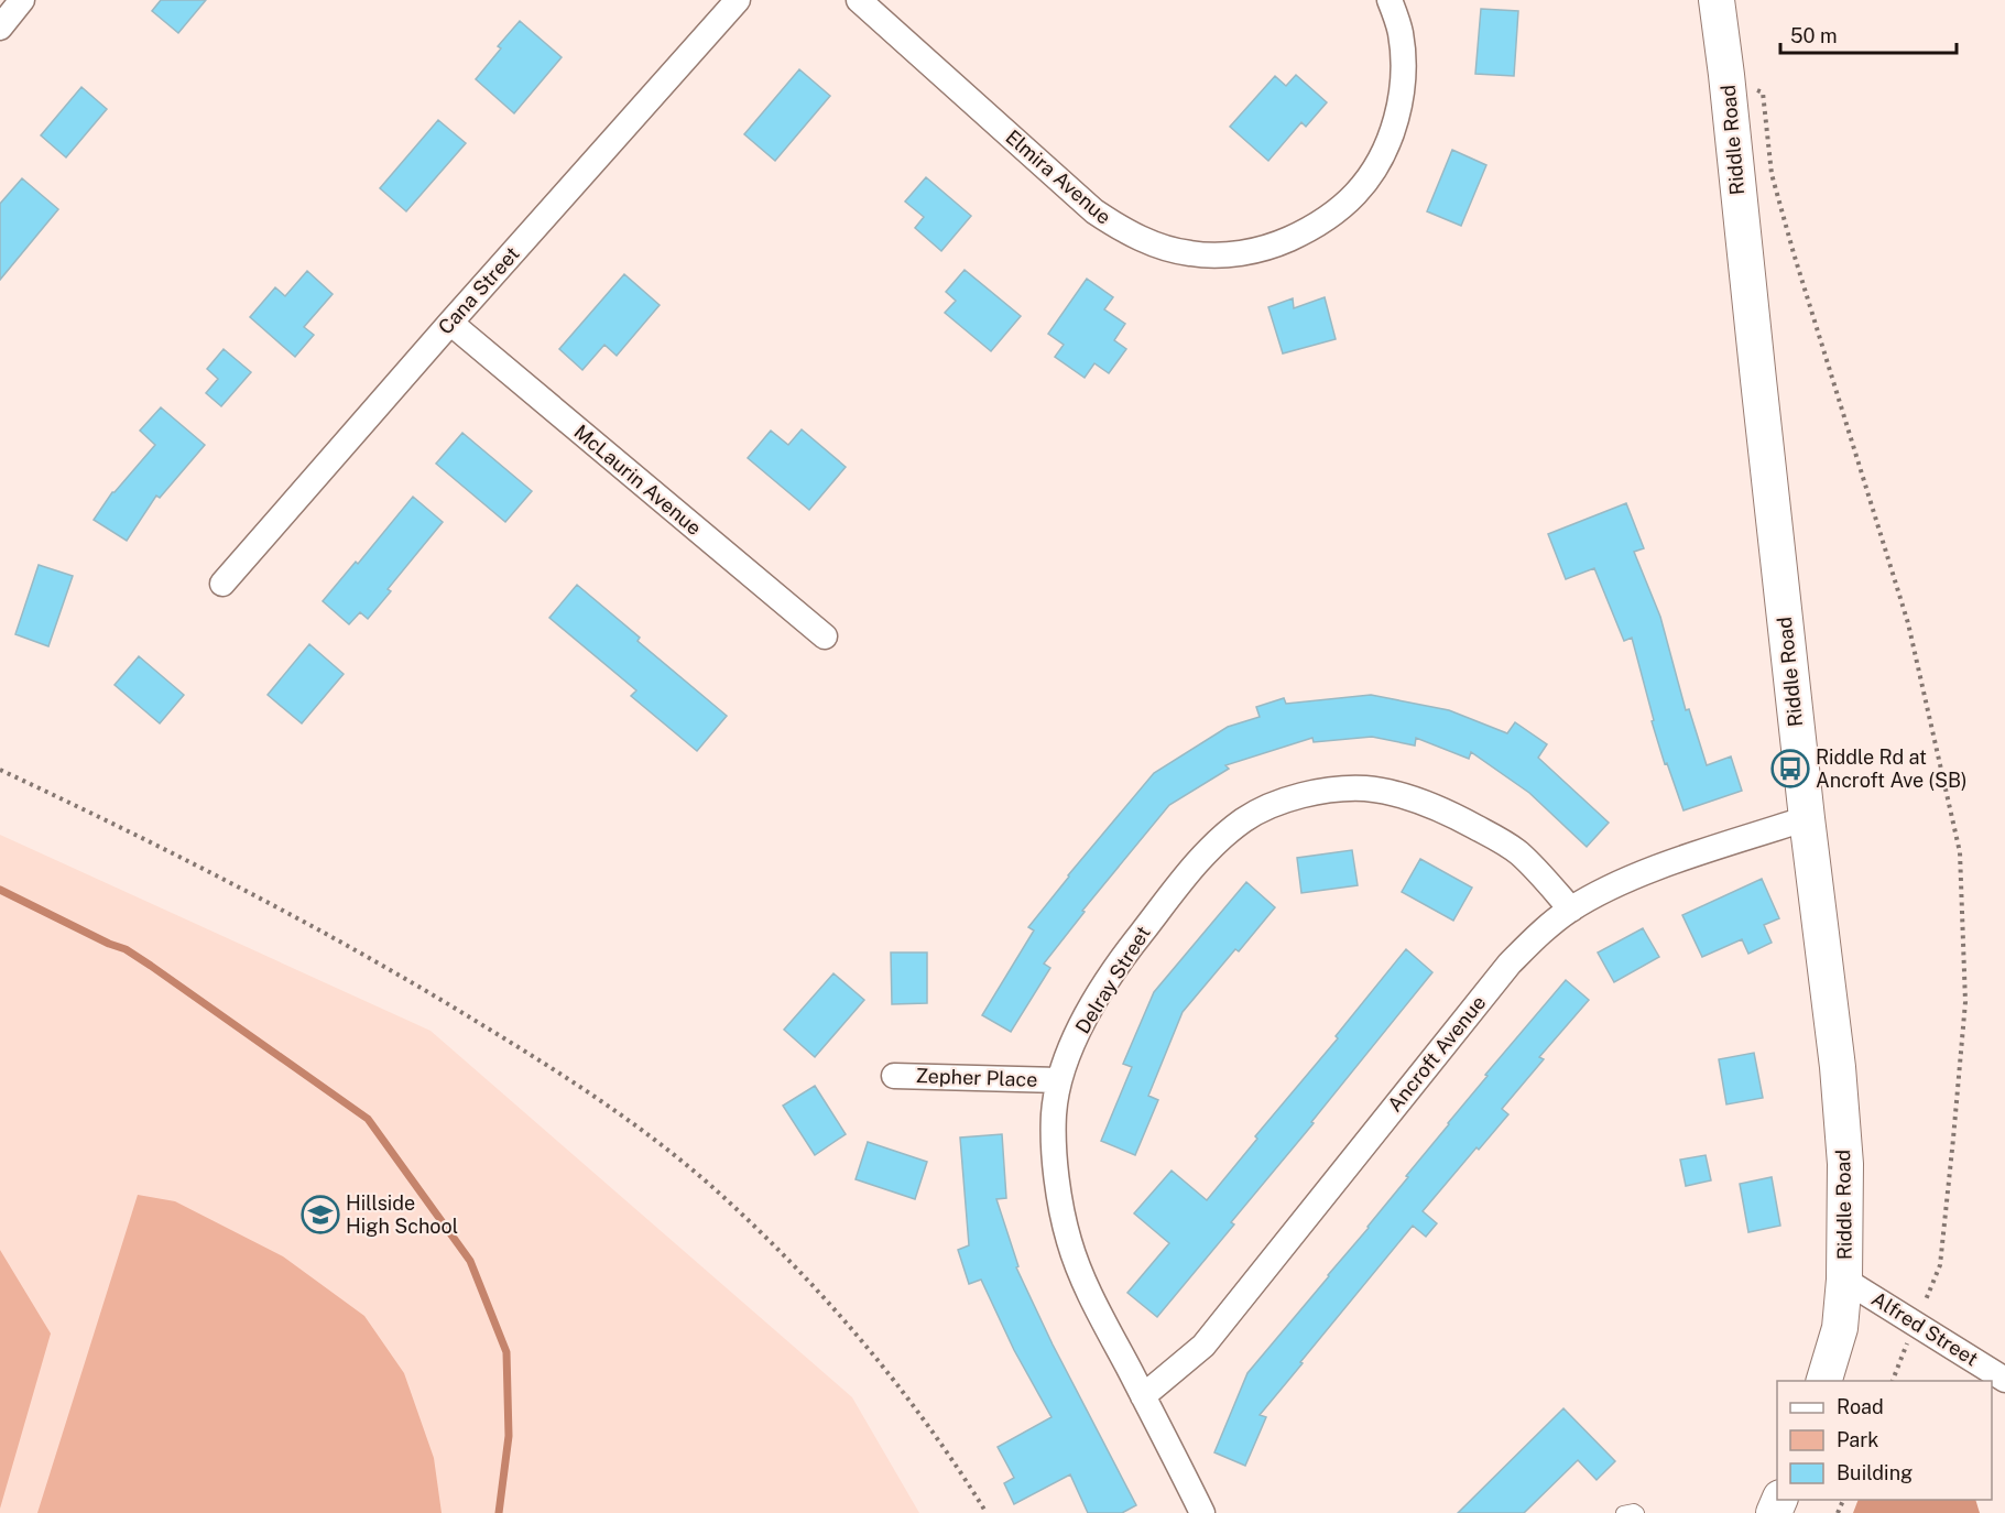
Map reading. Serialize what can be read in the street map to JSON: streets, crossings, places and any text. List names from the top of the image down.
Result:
{
  "streets": {
    "main road": ["Riddle Road"],
    "street": [
      "Elmira Avenue",
      "Cana Street",
      "McLaurin Avenue",
      "Delray Street",
      "Ancroft Avenue",
      "Zepher Place",
      "Alfred Street"
    ]
  },
  "crossings": [
    ["Riddle Road", "Ancroft Avenue"],
    ["Riddle Road", "Alfred Street"],
    ["Cana Street", "McLaurin Avenue"],
    ["Delray Street", "Ancroft Avenue"],
    ["Delray Street", "Zepher Place"]
  ],
  "places": {
    "bus stop": ["Riddle Rd at Ancroft Ave (SB)"],
    "school or university": ["Hillside High School"]
  },
  "legend": ["Road", "Park", "Building"],
  "scale_bar": "50 m"
}
